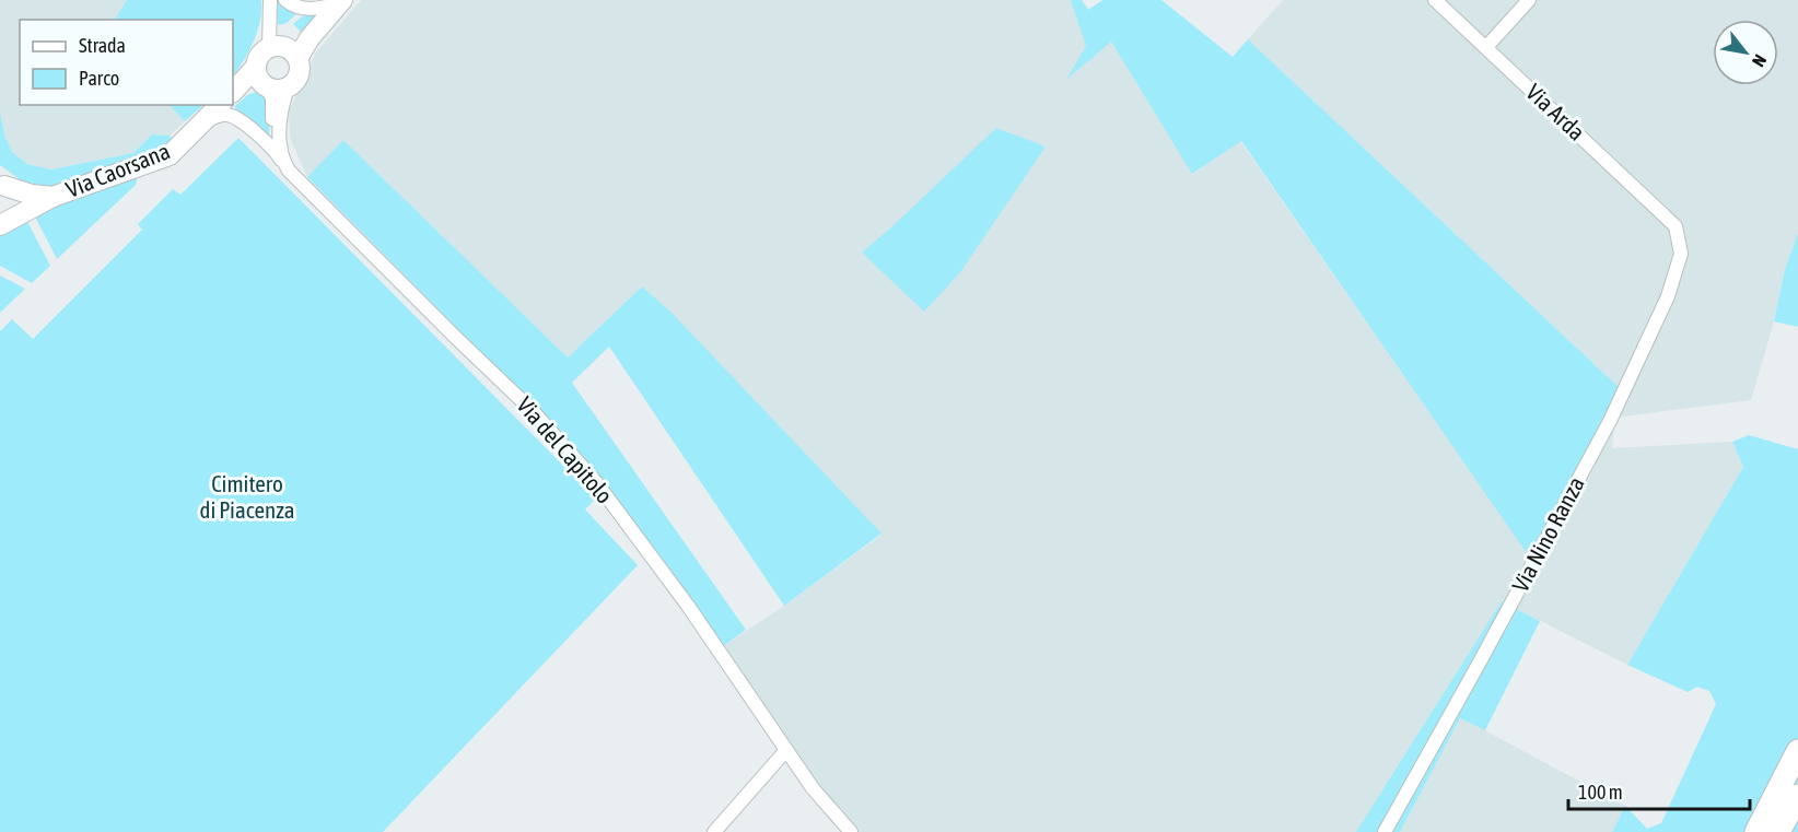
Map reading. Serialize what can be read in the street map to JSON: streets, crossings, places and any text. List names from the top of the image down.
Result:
{
  "streets": {
    "main road": ["Via Caorsana"],
    "street": ["Via Arda", "Via del Capitolo", "Via Nino Ranza"]
  },
  "crossings": [
    ["Via Arda", "Via Nino Ranza"],
    ["Via Caorsana", "Via del Capitolo"]
  ],
  "parks": ["Cimitero di Piacenza"],
  "legend": ["Strada", "Parco"],
  "scale_bar": "100 m",
  "north": "bottom right"
}
